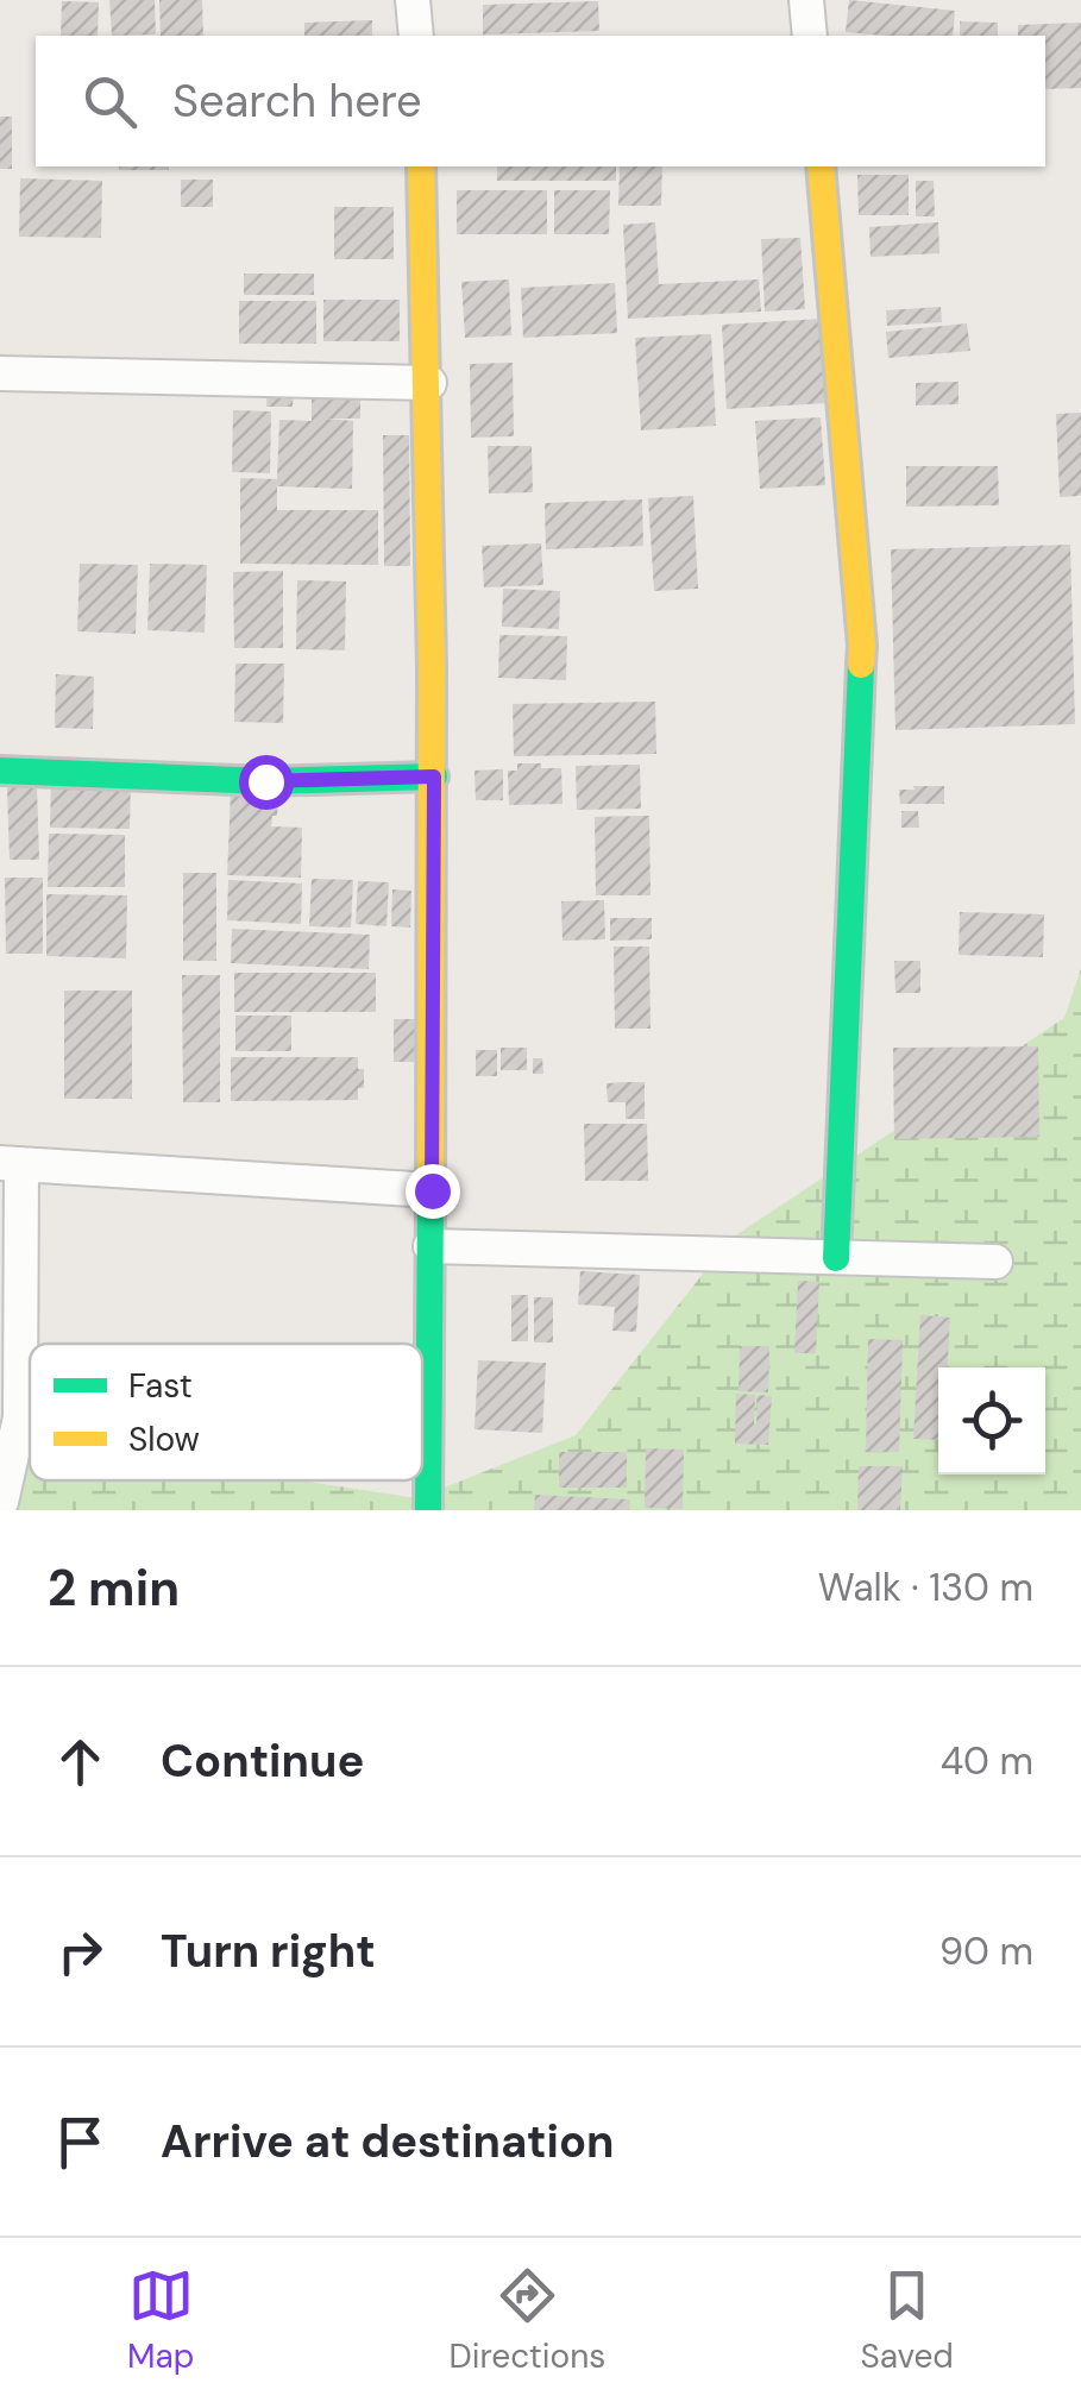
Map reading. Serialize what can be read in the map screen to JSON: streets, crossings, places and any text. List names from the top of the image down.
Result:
{
  "legend": ["Fast", "Slow"],
  "page": {
    "search": "Search here",
    "heading": ["2 min", "Walk · 130 m"],
    "list": [
      ["Continue", "40 m"],
      ["Turn right", "90 m"],
      "Arrive at destination"
    ],
    "nav": ["Map", "Directions", "Saved"]
  }
}
